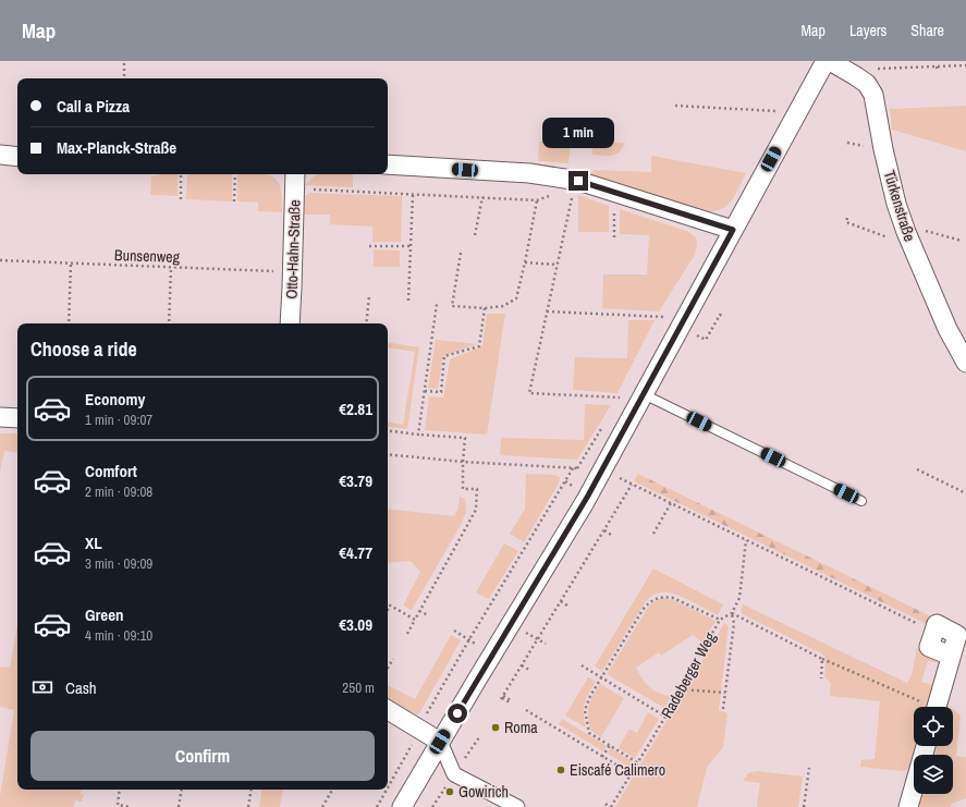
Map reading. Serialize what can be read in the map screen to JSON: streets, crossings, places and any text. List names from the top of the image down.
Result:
{
  "streets": {
    "street": ["Türkenstraße", "Otto-Hahn-Straße"],
    "path": ["Bunsenweg", "Radeberger Weg"]
  },
  "crossings": [
    ["Otto-Hahn-Straße", "Bunsenweg"]
  ],
  "places": ["Roma", "Eiscafé Calimero", "Gowirich"],
  "page": {
    "header": "Map",
    "nav": ["Map", "Layers", "Share"],
    "banner": ["Call a Pizza", "Max-Planck-Straße"],
    "bubble": "1 min",
    "heading": "Choose a ride",
    "list": [
      {
        "name": "Economy",
        "note": "1 min · 09:07",
        "value": "€2.81"
      },
      {
        "name": "Comfort",
        "note": "2 min · 09:08",
        "value": "€3.79"
      },
      {
        "name": "XL",
        "note": "3 min · 09:09",
        "value": "€4.77"
      },
      {
        "name": "Green",
        "note": "4 min · 09:10",
        "value": "€3.09"
      }
    ],
    "pay": ["Cash", "250 m"],
    "buttons": "Confirm"
  }
}
